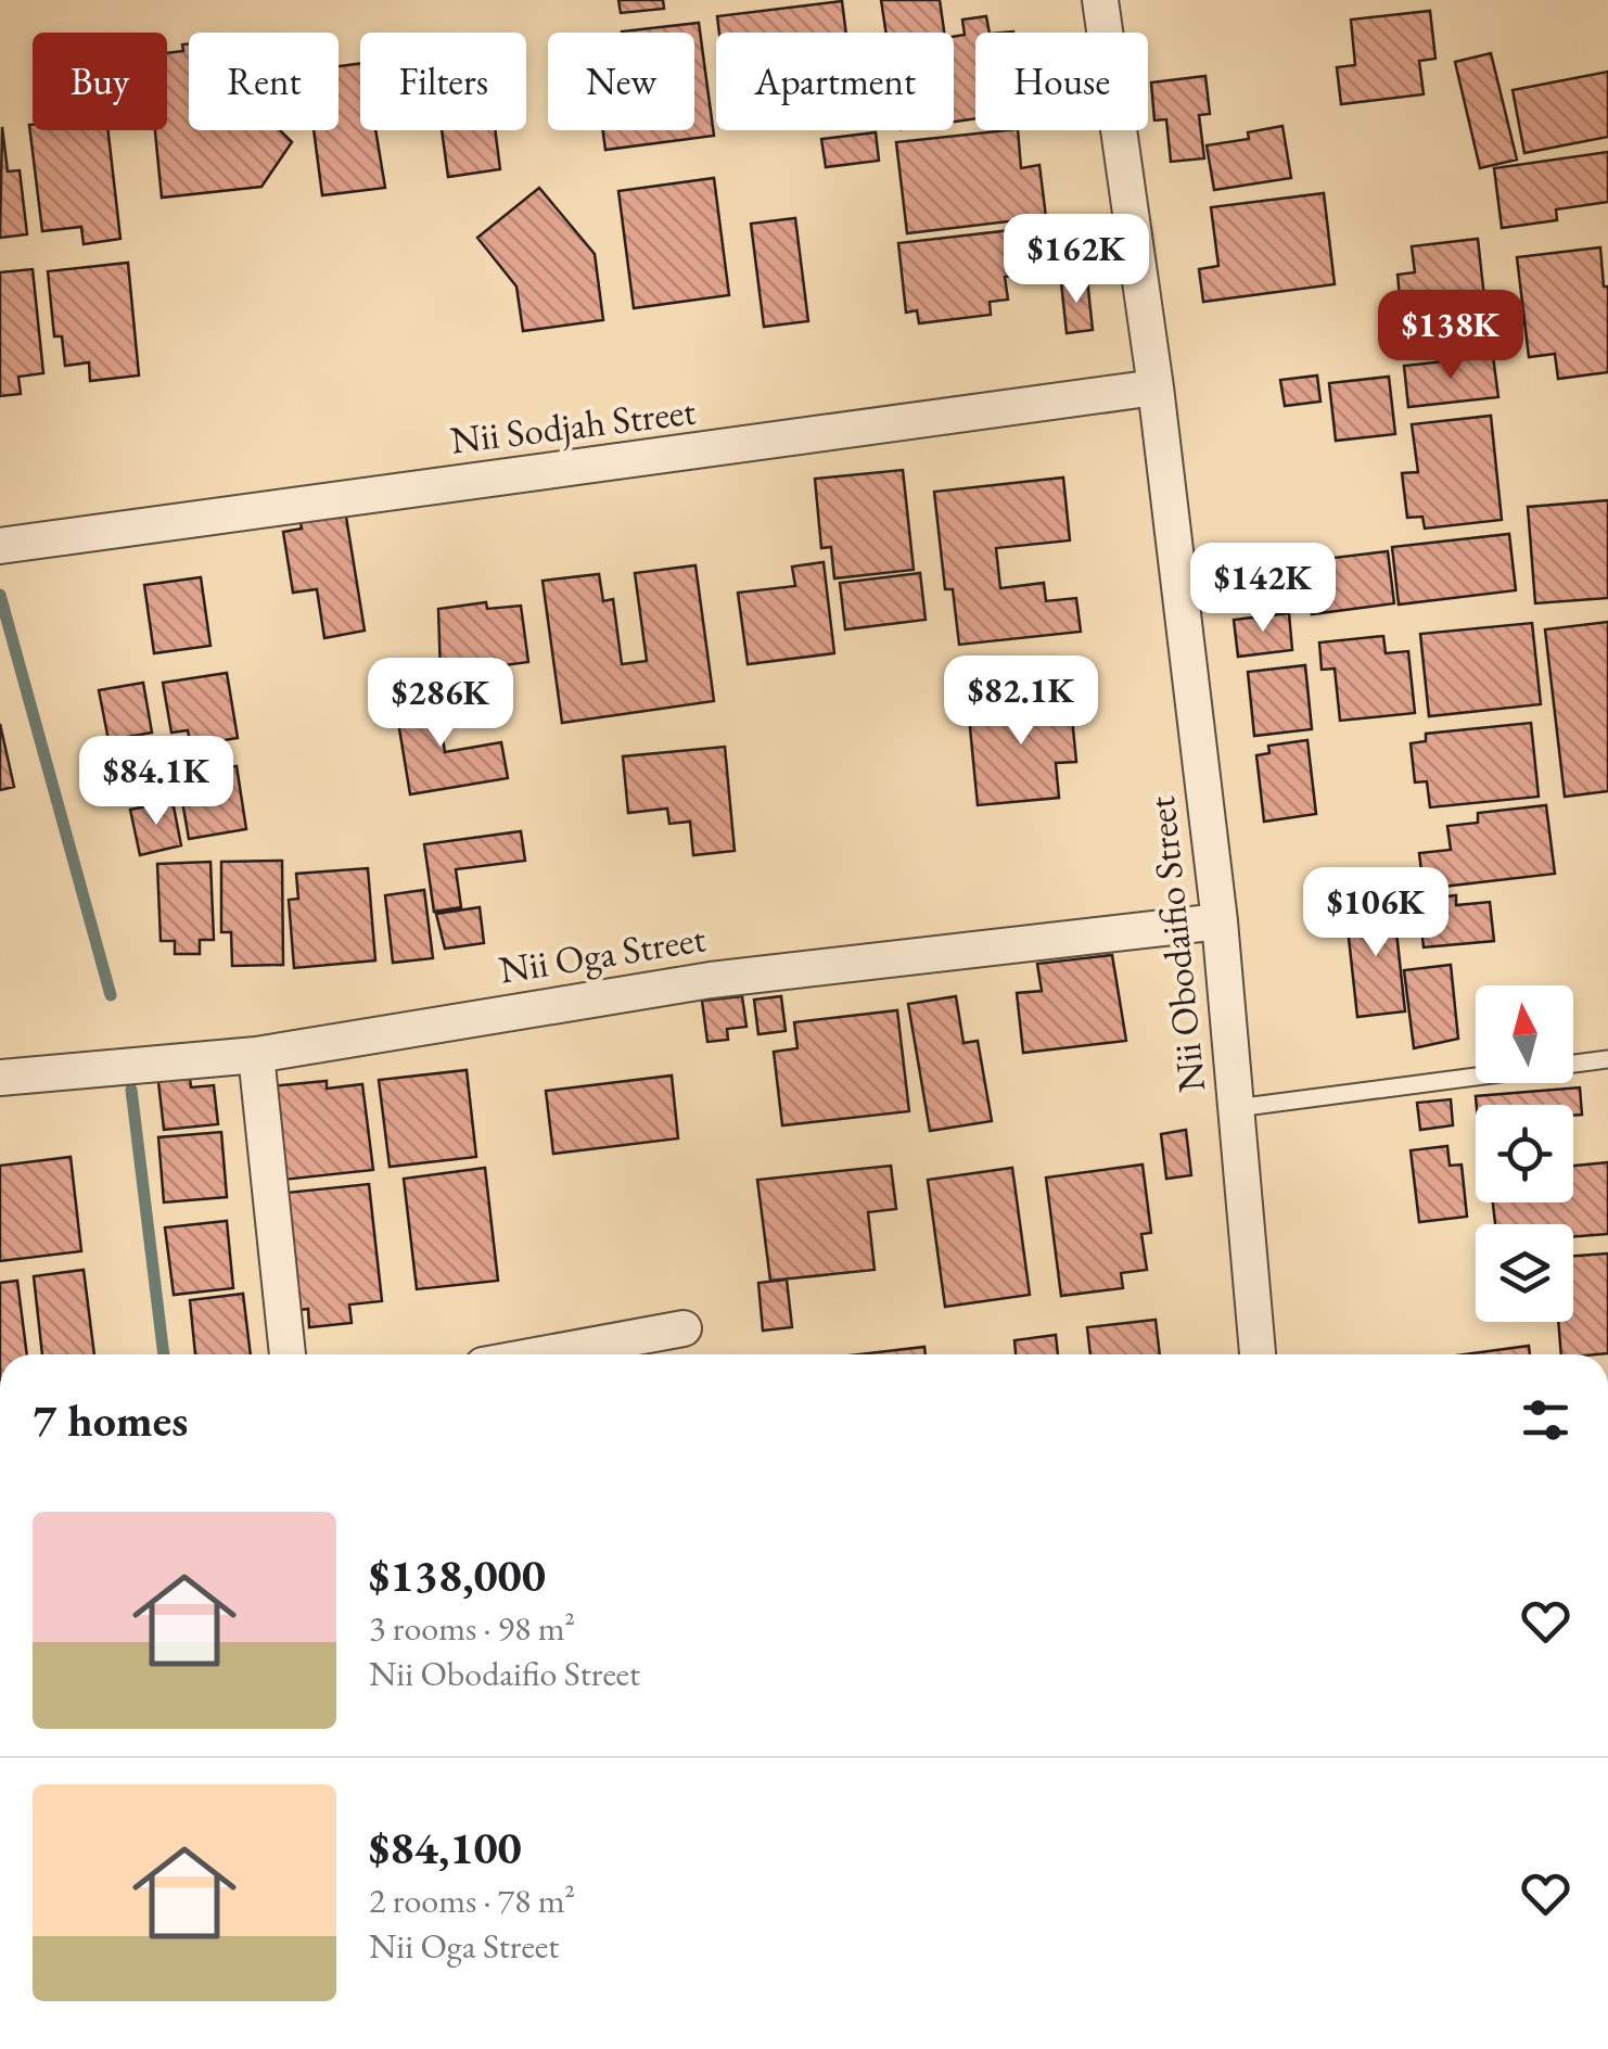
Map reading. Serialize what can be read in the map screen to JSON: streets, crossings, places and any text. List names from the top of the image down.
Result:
{
  "streets": {
    "street": ["Nii Sodjah Street", "Nii Obodaifio Street", "Nii Oga Street"]
  },
  "crossings": [
    ["Nii Sodjah Street", "Nii Obodaifio Street"],
    ["Nii Obodaifio Street", "Nii Oga Street"]
  ],
  "north": "top",
  "page": {
    "chip": [
      "Buy",
      "Rent",
      "Filters",
      "New",
      "Apartment",
      "House"
    ],
    "price": [
      "$162K",
      "$138K",
      "$142K",
      "$82.1K",
      "$286K",
      "$84.1K",
      "$106K"
    ],
    "heading": "7 homes",
    "list": [
      {
        "name": "$138,000",
        "note": "3 rooms · 98 m² · Nii Obodaifio Street"
      },
      {
        "name": "$84,100",
        "note": "2 rooms · 78 m² · Nii Oga Street"
      }
    ]
  }
}
